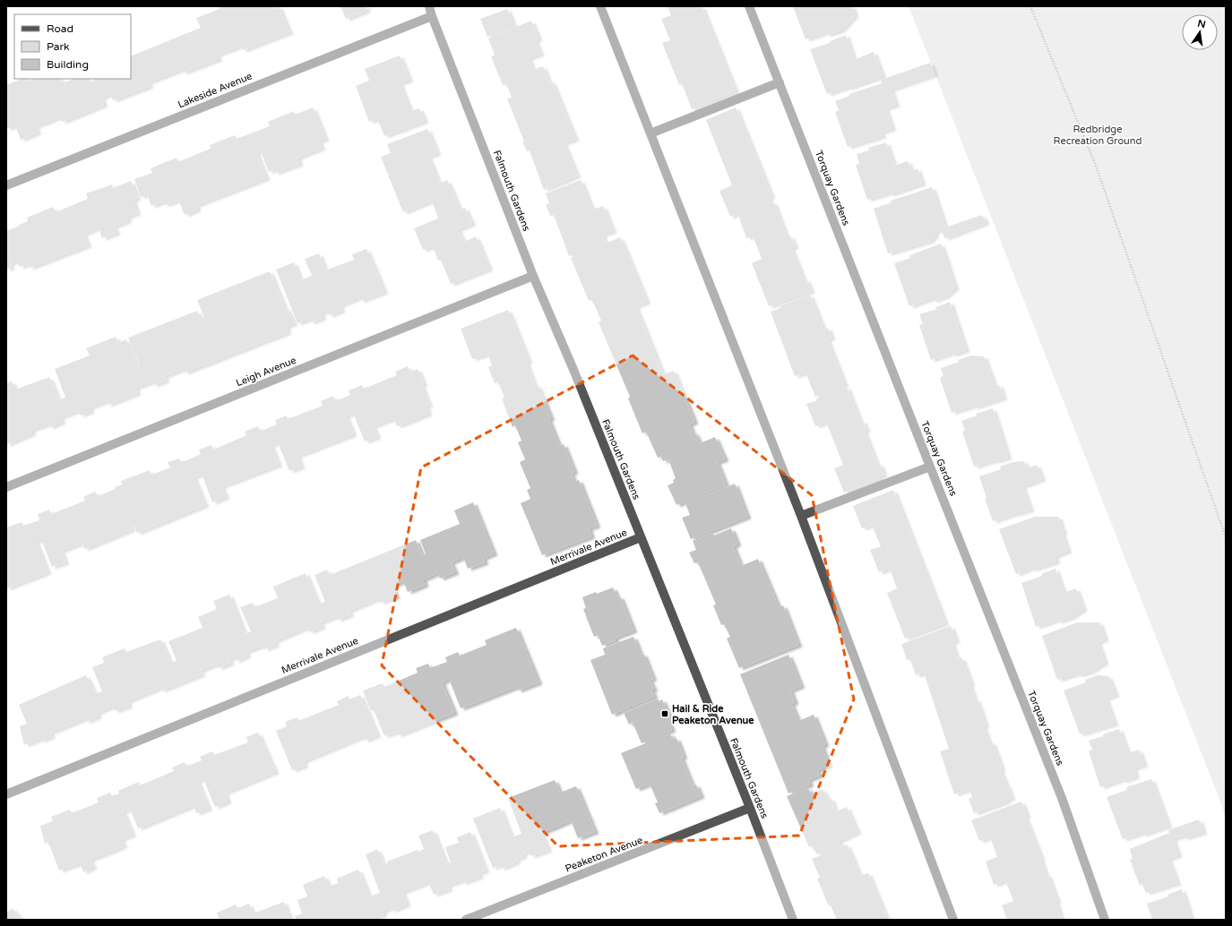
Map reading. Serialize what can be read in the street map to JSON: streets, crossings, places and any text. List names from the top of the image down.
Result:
{
  "streets": {
    "street": [
      "Lakeside Avenue",
      "Torquay Gardens",
      "Falmouth Gardens",
      "Leigh Avenue",
      "Merrivale Avenue",
      "Peaketon Avenue"
    ]
  },
  "crossings": [
    ["Lakeside Avenue", "Falmouth Gardens"],
    ["Falmouth Gardens", "Leigh Avenue"],
    ["Falmouth Gardens", "Merrivale Avenue"],
    ["Falmouth Gardens", "Peaketon Avenue"]
  ],
  "parks": ["Redbridge Recreation Ground"],
  "places": {
    "transit": ["Hail & Ride Peaketon Avenue"]
  },
  "legend": ["Road", "Park", "Building"],
  "north": "top"
}
